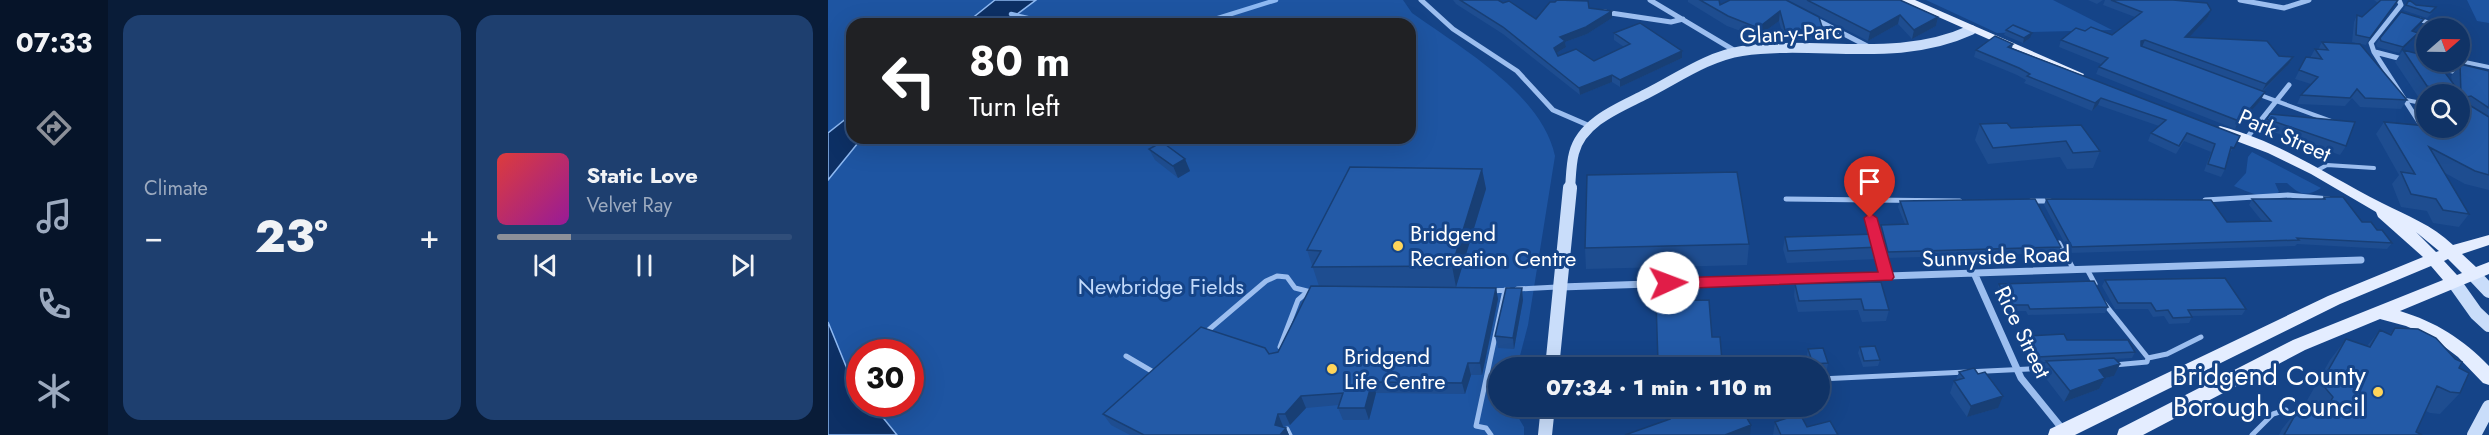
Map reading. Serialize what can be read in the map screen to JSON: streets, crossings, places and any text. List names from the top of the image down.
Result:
{
  "streets": {
    "main road": ["Park Street"],
    "street": ["Glan-y-Parc", "Sunnyside Road", "Rice Street"]
  },
  "crossings": [
    ["Sunnyside Road", "Rice Street"]
  ],
  "parks": ["Newbridge Fields"],
  "places": ["Bridgend Recreation Centre", "Bridgend Life Centre", "Bridgend County Borough Council"],
  "north": "right",
  "page": {
    "tabs": "07:33",
    "tile": "Climate",
    "turn": ["80 m", "Turn left"],
    "song": ["Static Love", "Velvet Ray"],
    "heat": ["−", "23°", "+"],
    "limit": "30",
    "trip": "07:34 · 1 min · 110 m"
  }
}
